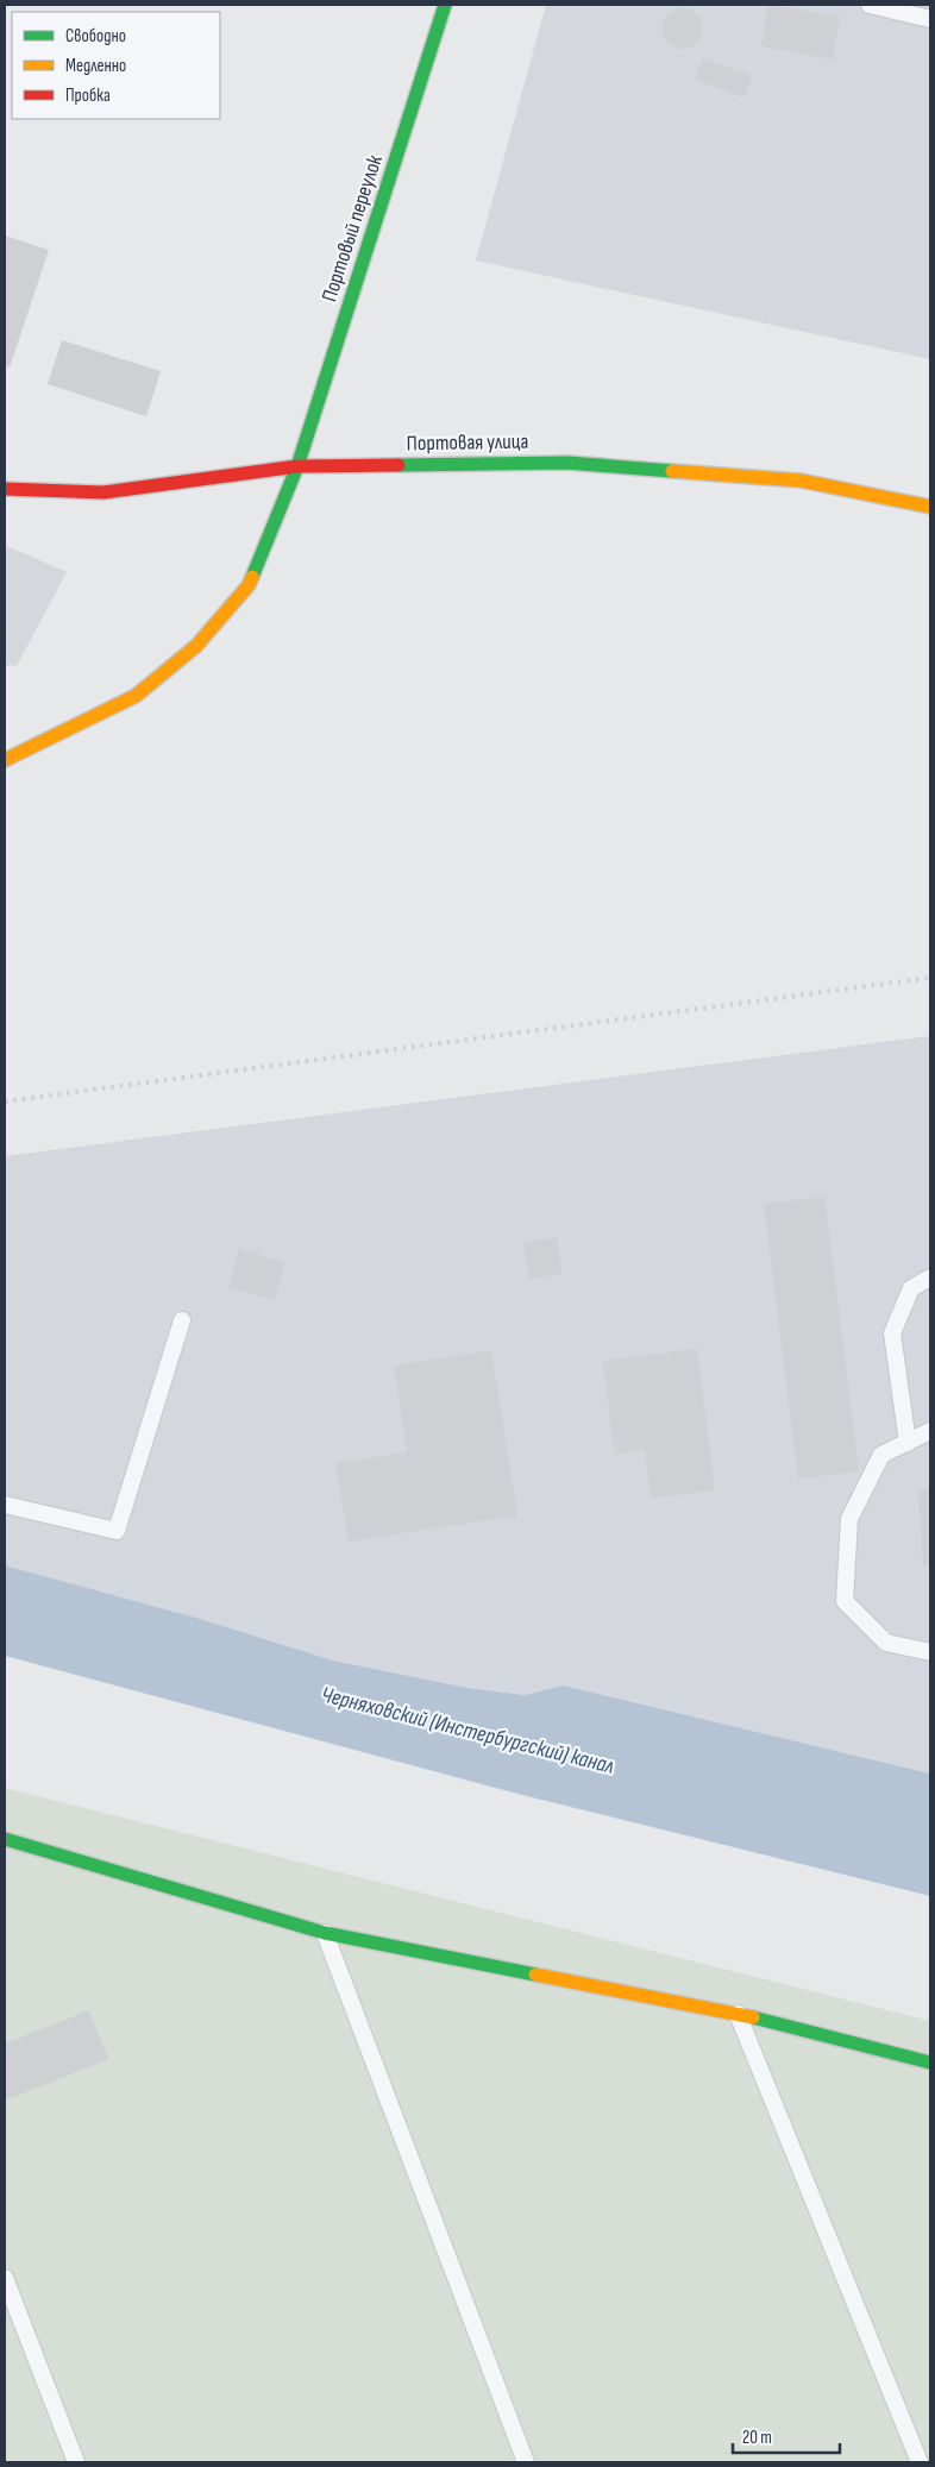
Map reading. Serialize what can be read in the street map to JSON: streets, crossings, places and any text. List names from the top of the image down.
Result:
{
  "streets": {
    "street": ["Портовый переулок", "Портовая улица"]
  },
  "crossings": [
    ["Портовый переулок", "Портовая улица"]
  ],
  "water": ["Черняховский (Инстербургский) канал"],
  "legend": ["Свободно", "Медленно", "Пробка"],
  "scale_bar": "20 m"
}
